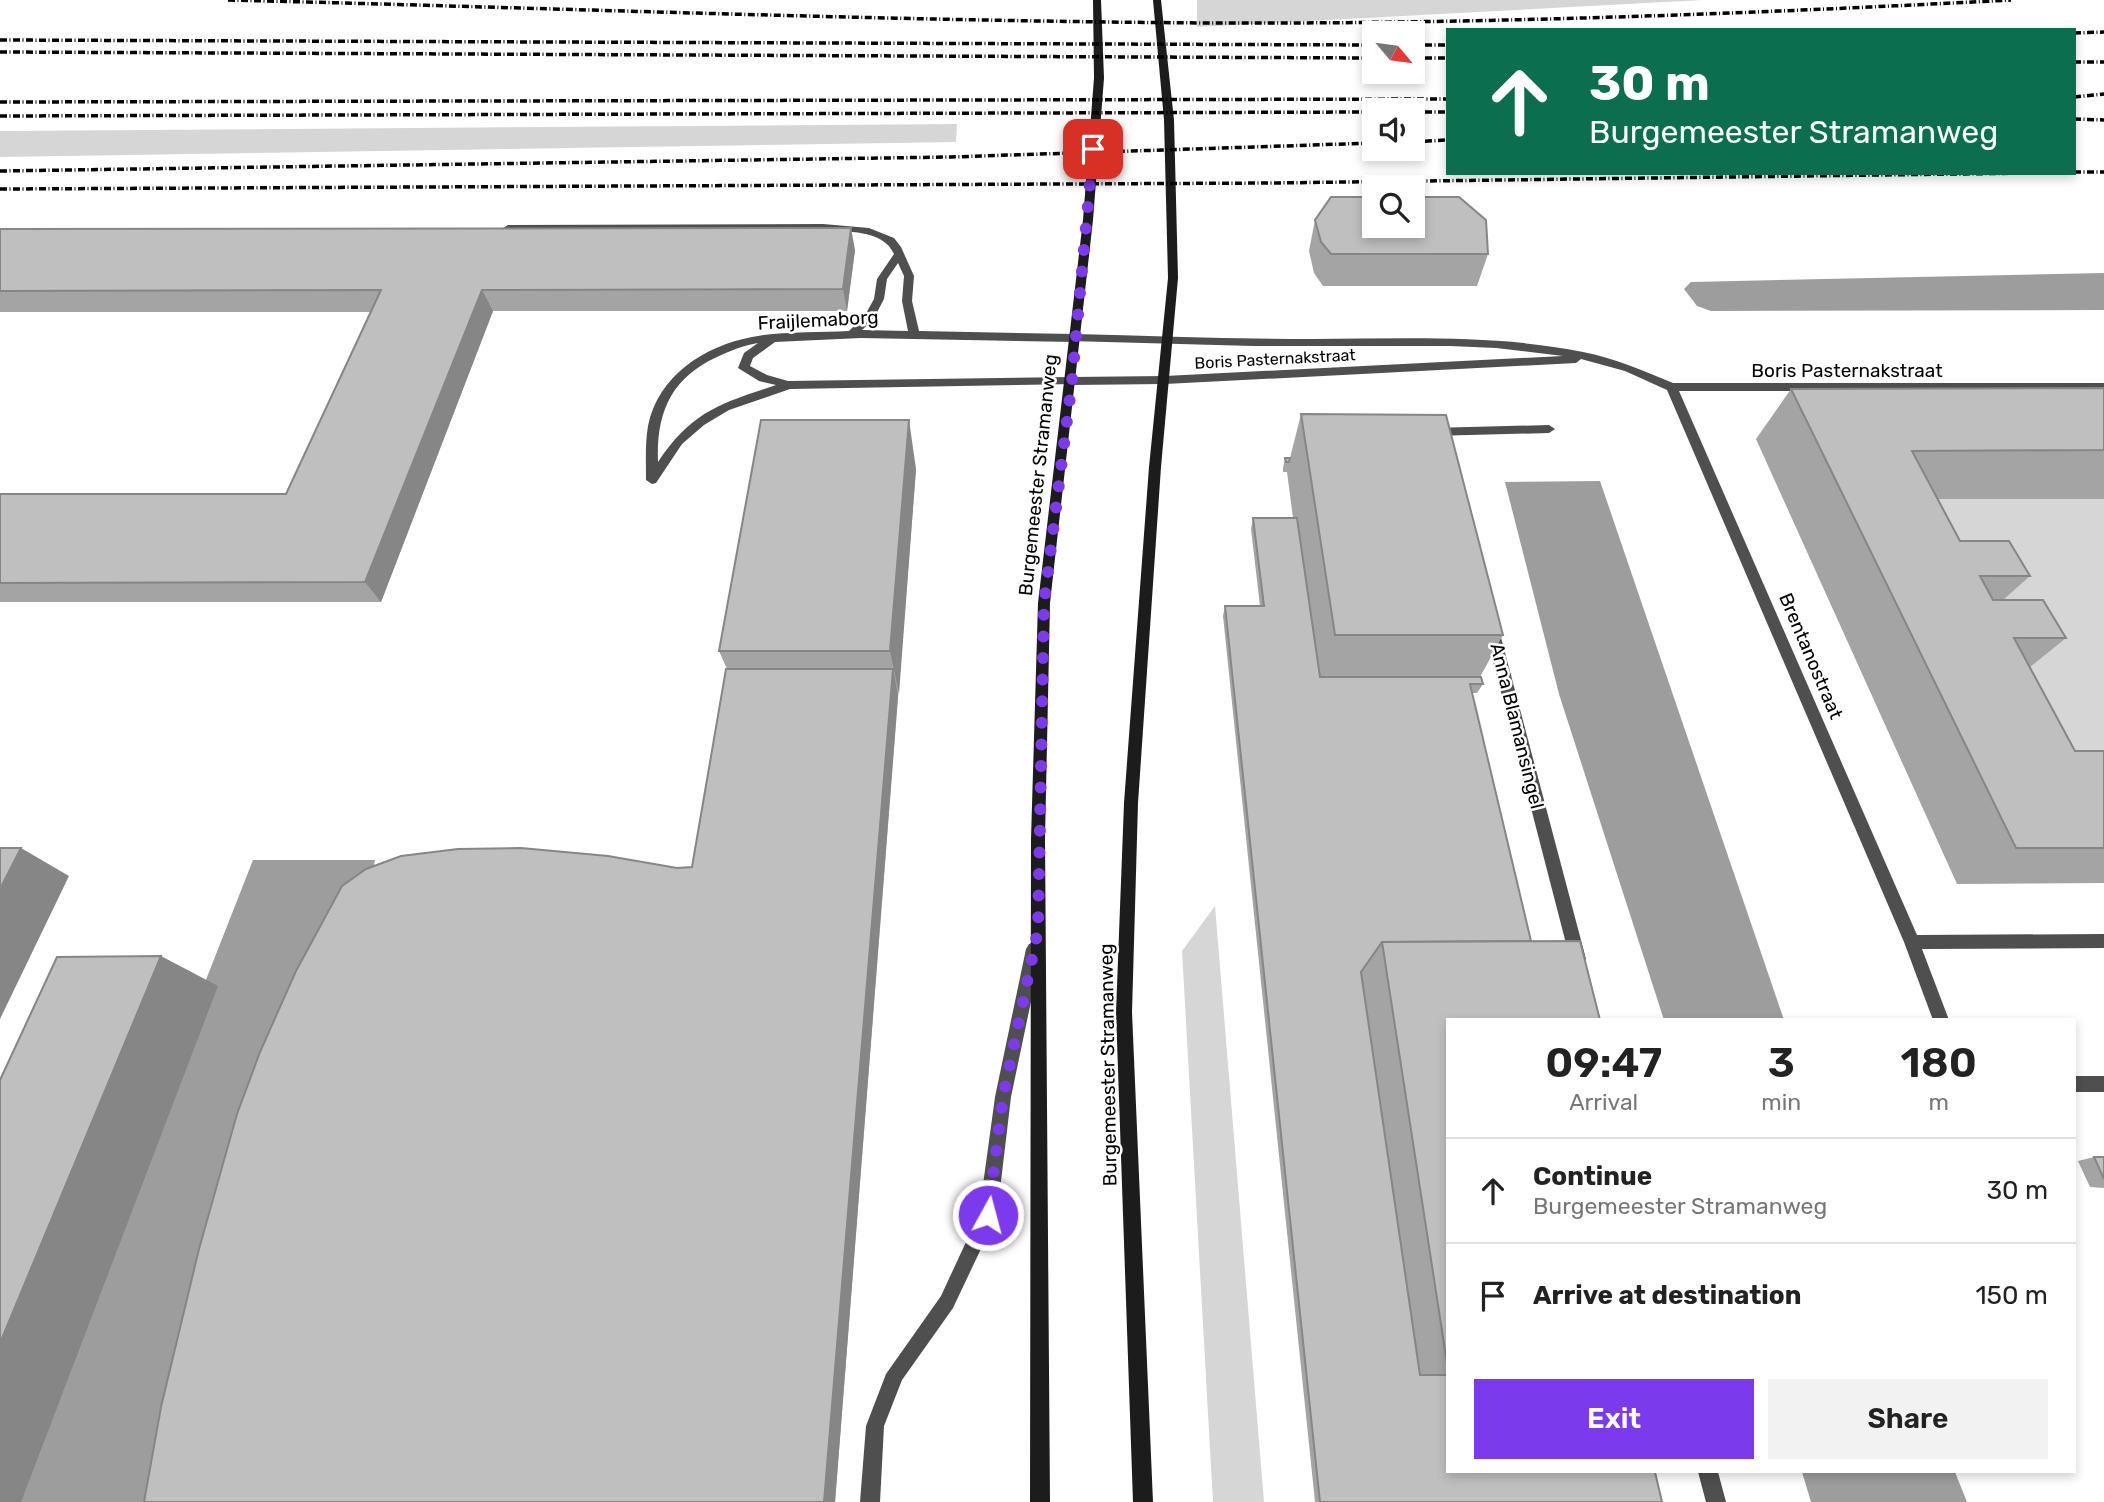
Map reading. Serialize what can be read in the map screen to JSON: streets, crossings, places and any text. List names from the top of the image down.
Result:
{
  "streets": {
    "main road": ["Burgemeester Stramanweg"],
    "street": [
      "Fraijlemaborg",
      "Boris Pasternakstraat",
      "Brentanostraat",
      "Anna Blamansingel"
    ]
  },
  "crossings": [
    ["Fraijlemaborg", "Boris Pasternakstraat"],
    ["Fraijlemaborg", "Burgemeester Stramanweg"],
    ["Boris Pasternakstraat", "Burgemeester Stramanweg"],
    ["Boris Pasternakstraat", "Brentanostraat"]
  ],
  "north": "bottom right",
  "page": {
    "turn": ["30 m", "Burgemeester Stramanweg"],
    "eta": [
      "09:47",
      "Arrival",
      "3",
      "min",
      "180",
      "m"
    ],
    "list": [
      {
        "name": "Continue",
        "note": "Burgemeester Stramanweg",
        "value": "30 m"
      },
      {
        "name": "Arrive at destination",
        "value": "150 m"
      }
    ],
    "buttons": ["Exit", "Share"]
  }
}
